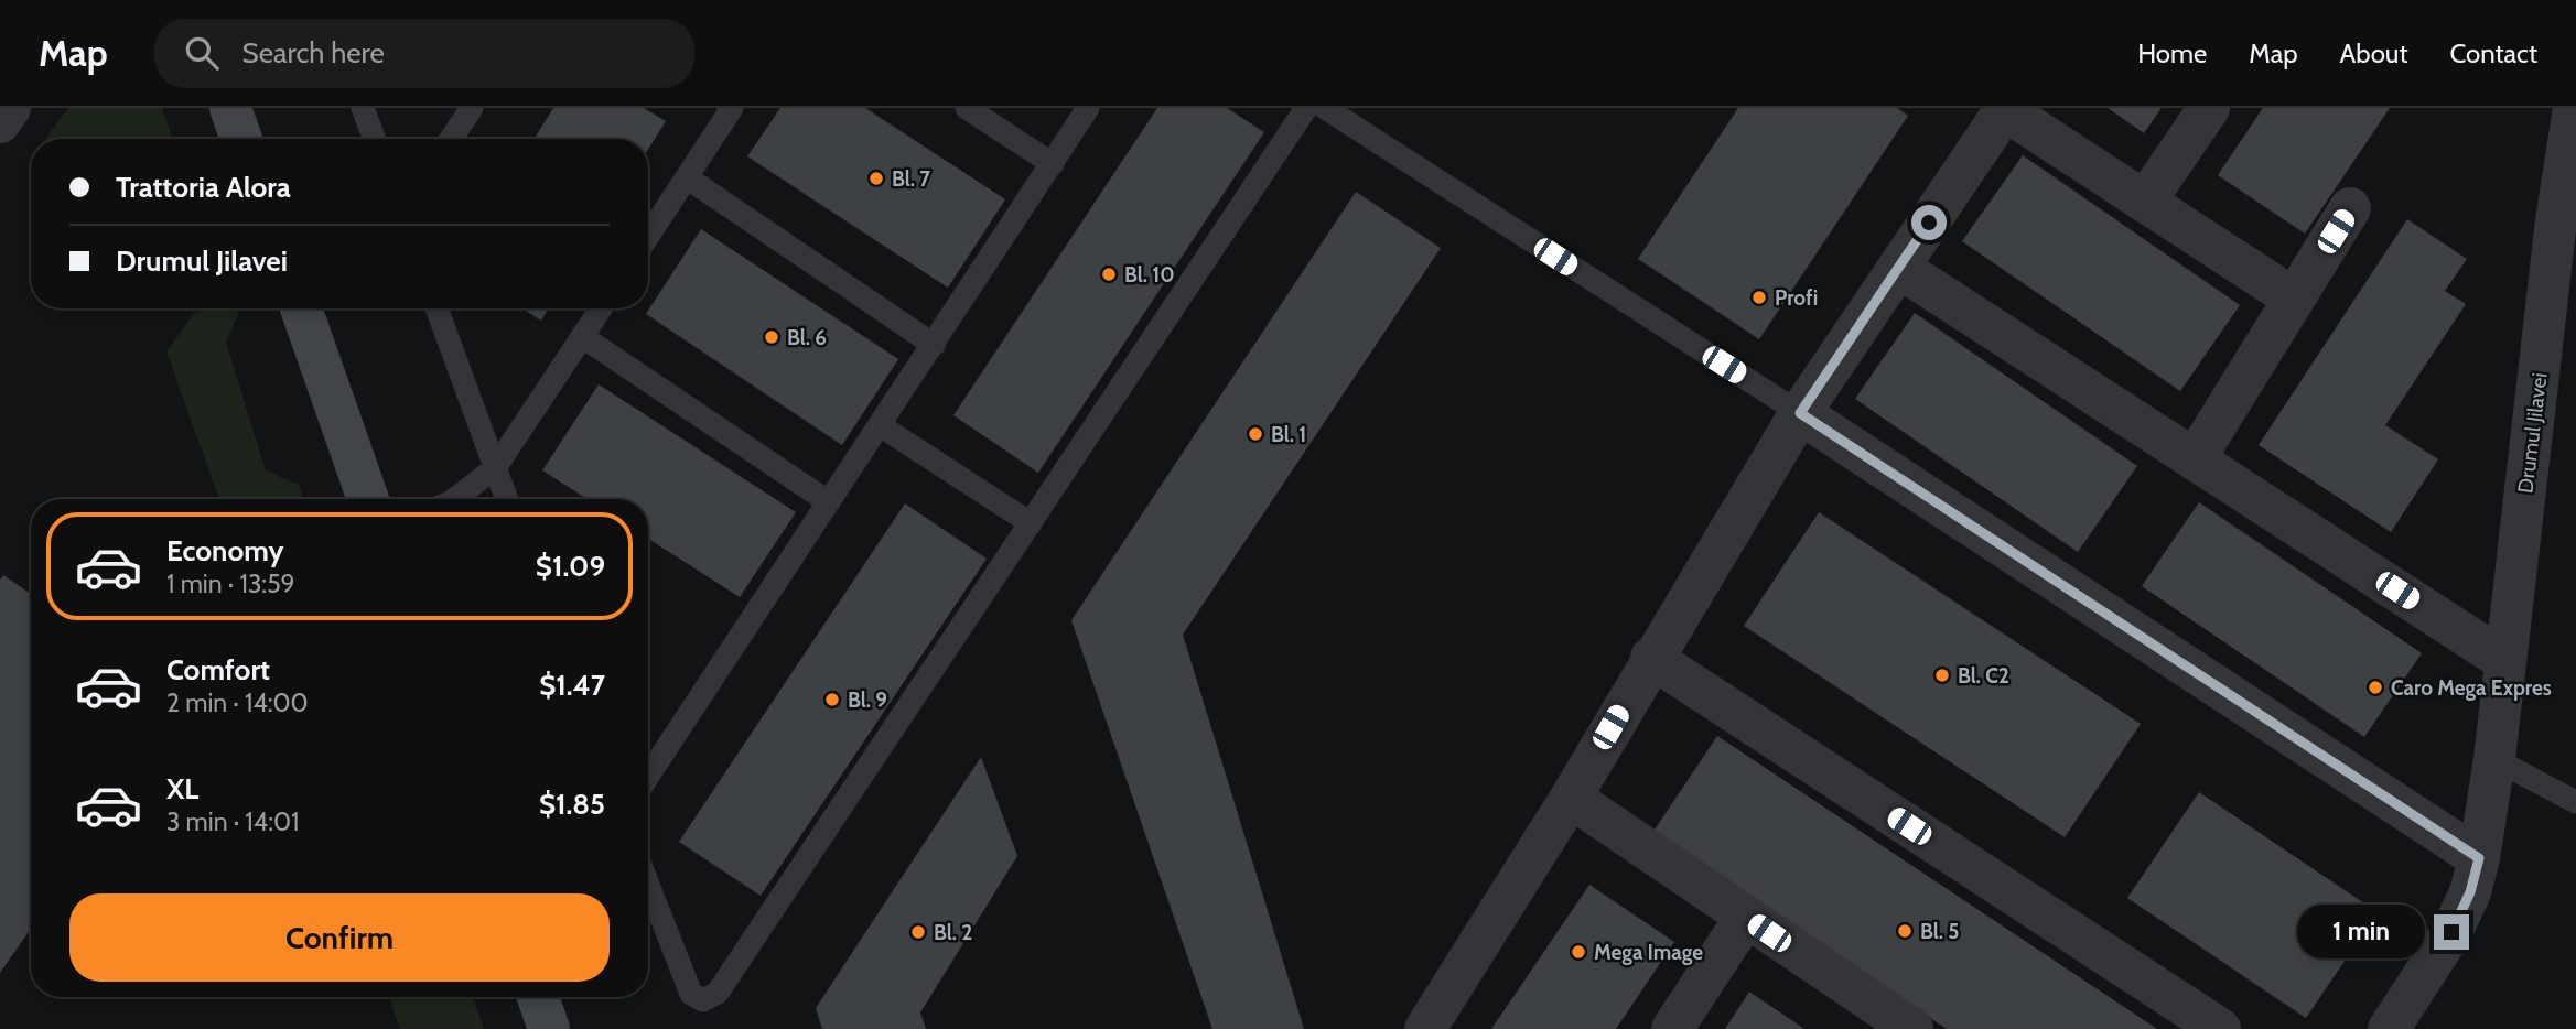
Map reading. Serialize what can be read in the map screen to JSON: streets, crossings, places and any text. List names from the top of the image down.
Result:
{
  "streets": {
    "street": ["Drumul Jilavei"]
  },
  "places": [
    "Bl. 7",
    "Bl. 10",
    "Profi",
    "Bl. 6",
    "Bl. 1",
    "Bl. C2",
    "Caro Mega Expres",
    "Bl. 9",
    "Bl. 5",
    "Bl. 2",
    "Mega Image"
  ],
  "page": {
    "header": "Map",
    "search": "Search here",
    "nav": [
      "Home",
      "Map",
      "About",
      "Contact"
    ],
    "banner": ["Trattoria Alora", "Drumul Jilavei"],
    "list": [
      {
        "name": "Economy",
        "note": "1 min · 13:59",
        "value": "$1.09"
      },
      {
        "name": "Comfort",
        "note": "2 min · 14:00",
        "value": "$1.47"
      },
      {
        "name": "XL",
        "note": "3 min · 14:01",
        "value": "$1.85"
      }
    ],
    "buttons": "Confirm",
    "bubble": "1 min"
  }
}
